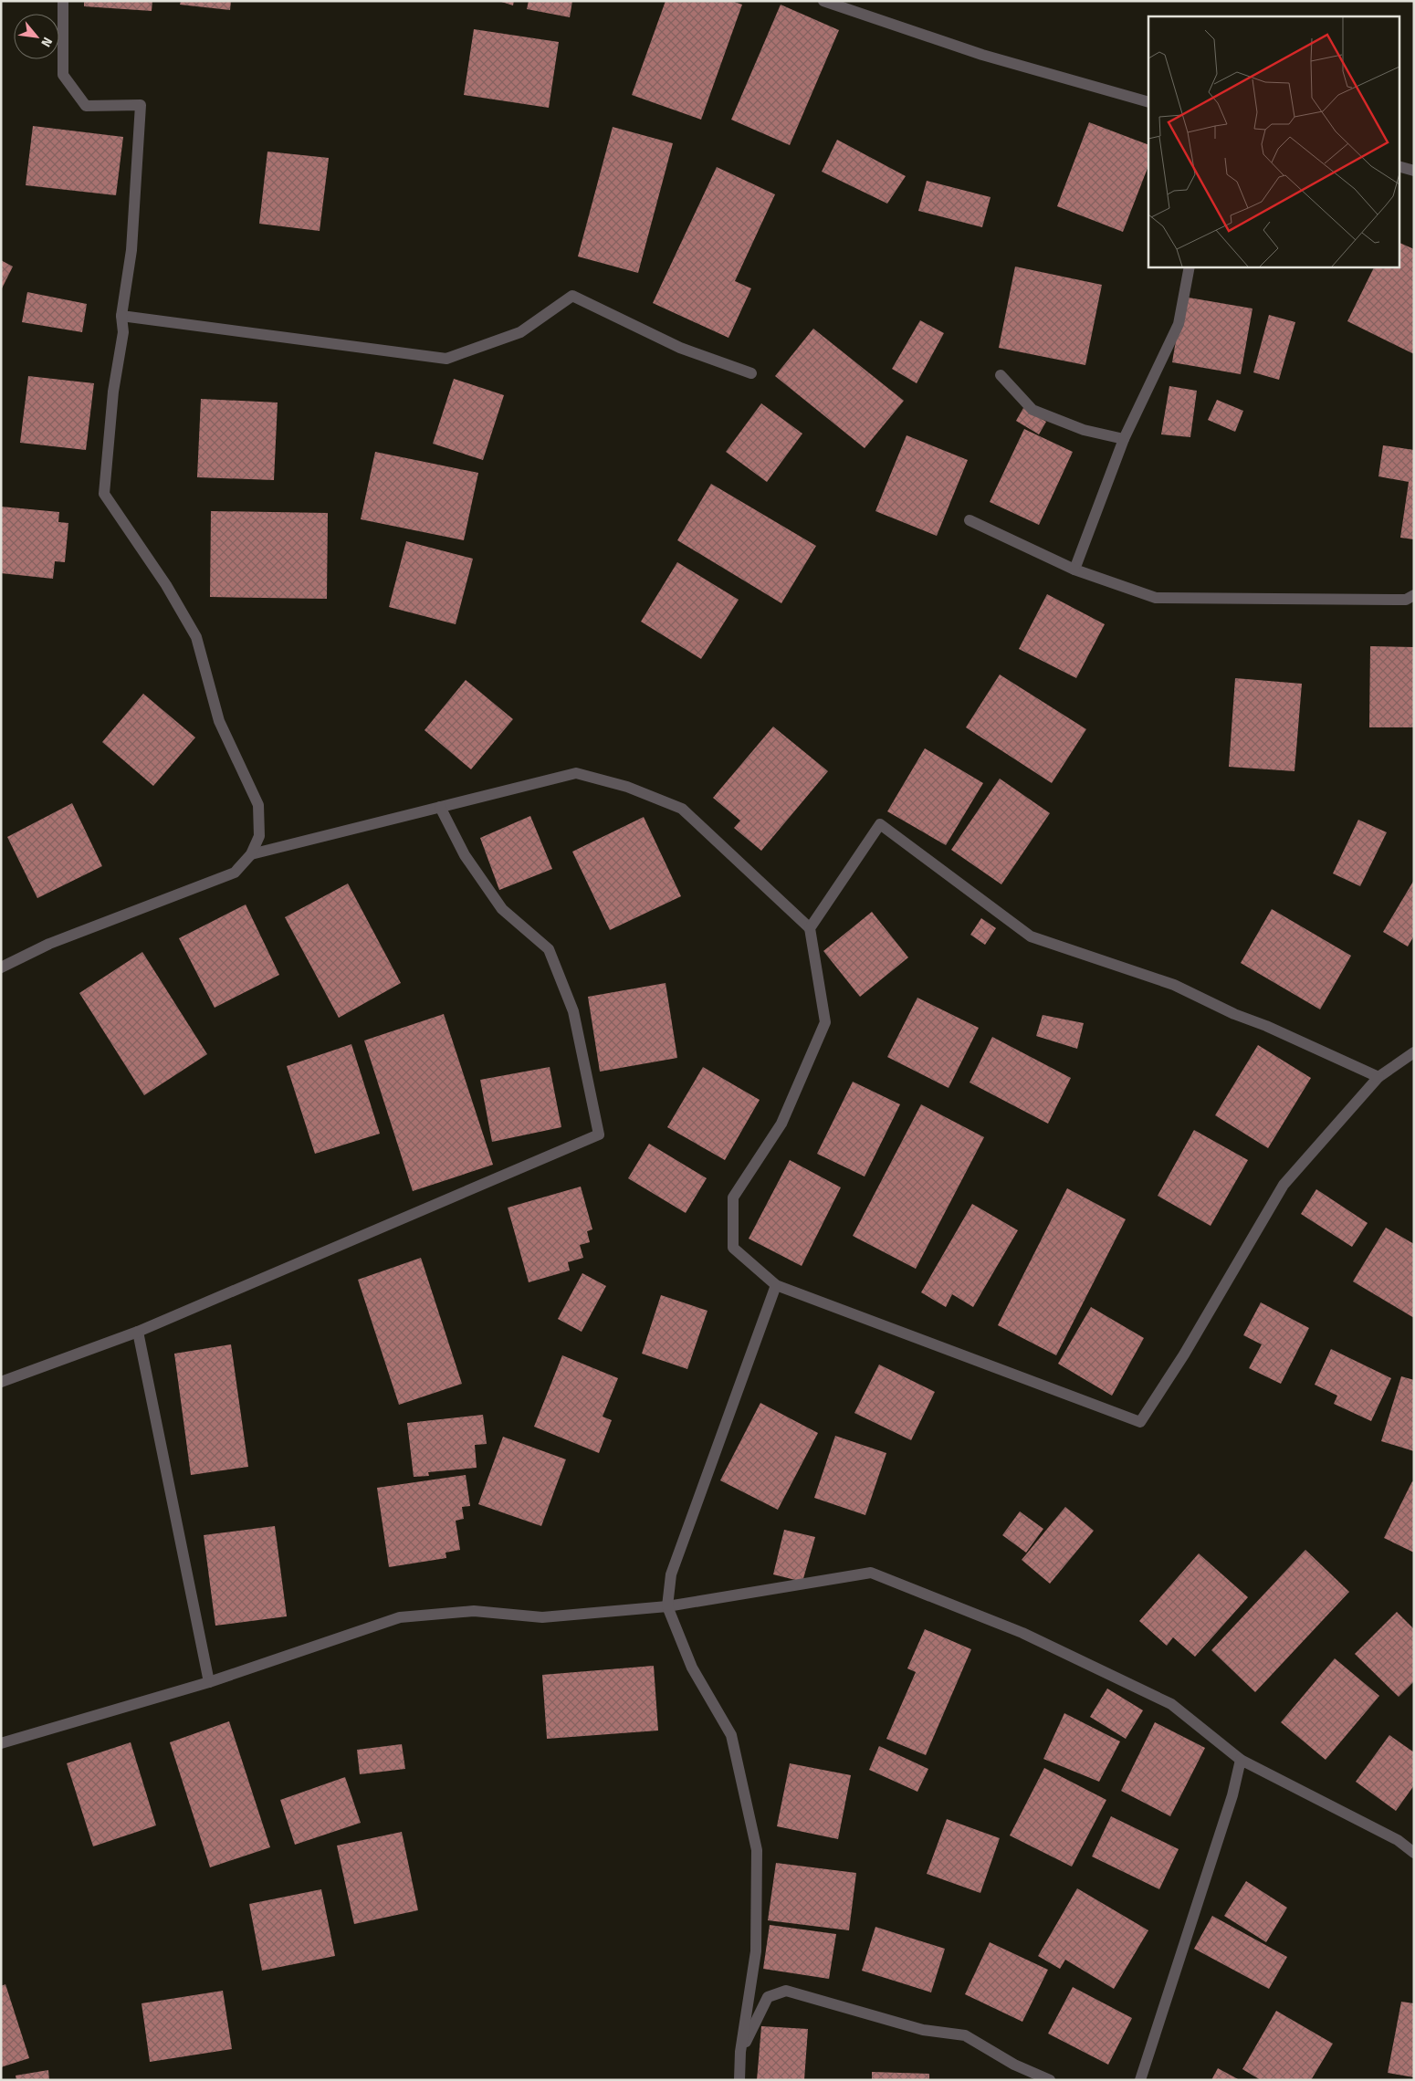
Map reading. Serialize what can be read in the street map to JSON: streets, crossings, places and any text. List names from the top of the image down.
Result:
{
  "north": "bottom right"
}
